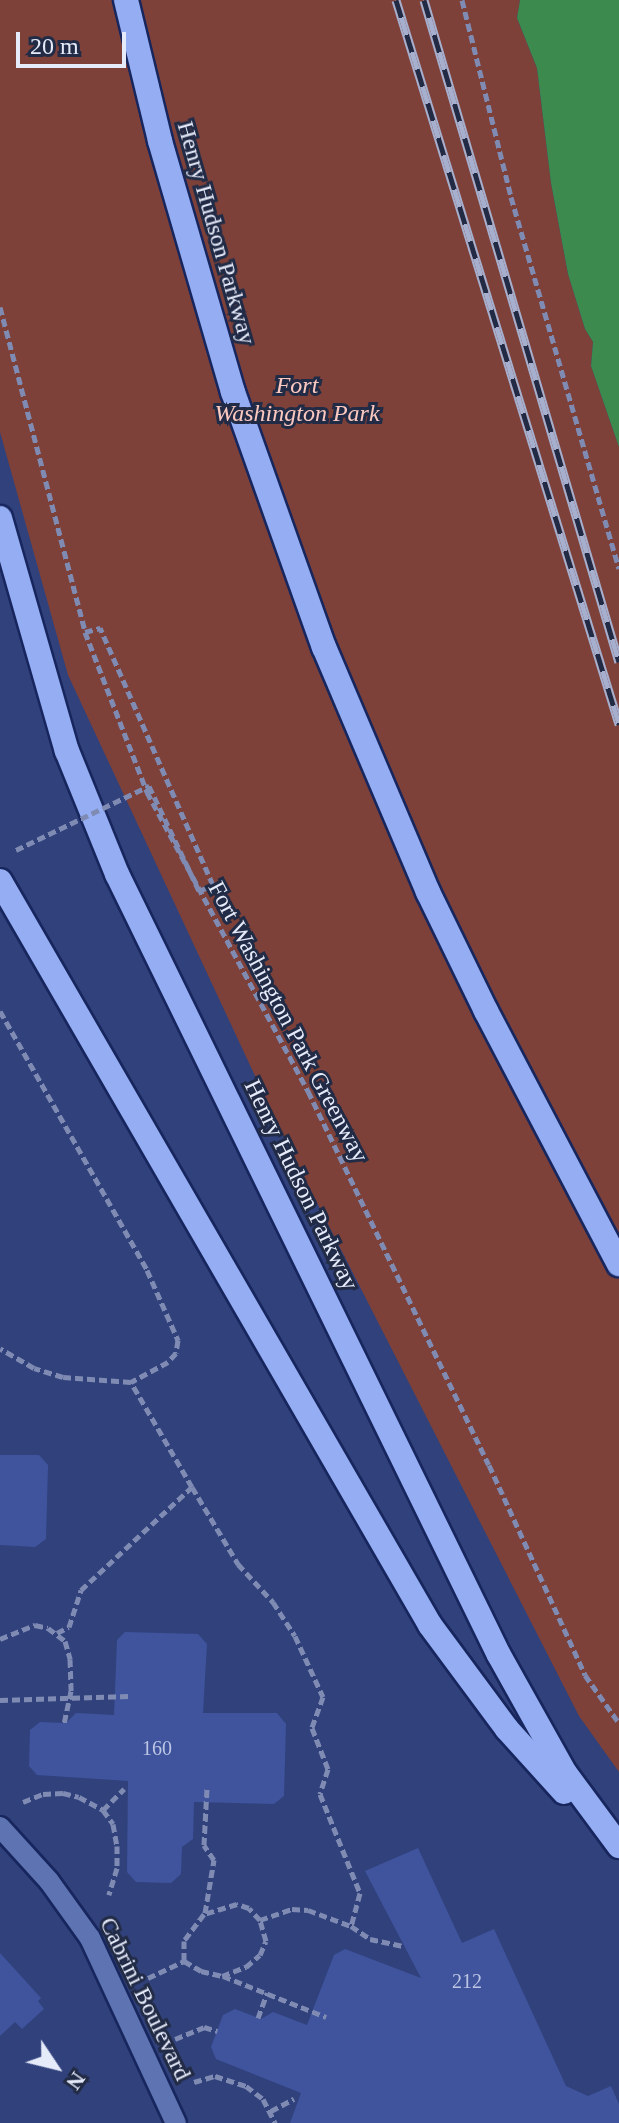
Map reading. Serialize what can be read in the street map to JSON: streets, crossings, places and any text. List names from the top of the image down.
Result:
{
  "streets": {
    "highway": ["Henry Hudson Parkway"],
    "street": ["Cabrini Boulevard"],
    "path": ["Fort Washington Park Greenway"]
  },
  "parks": ["Fort Washington Park"],
  "house_numbers": ["160", "212"],
  "scale_bar": "20 m",
  "north": "bottom right"
}
